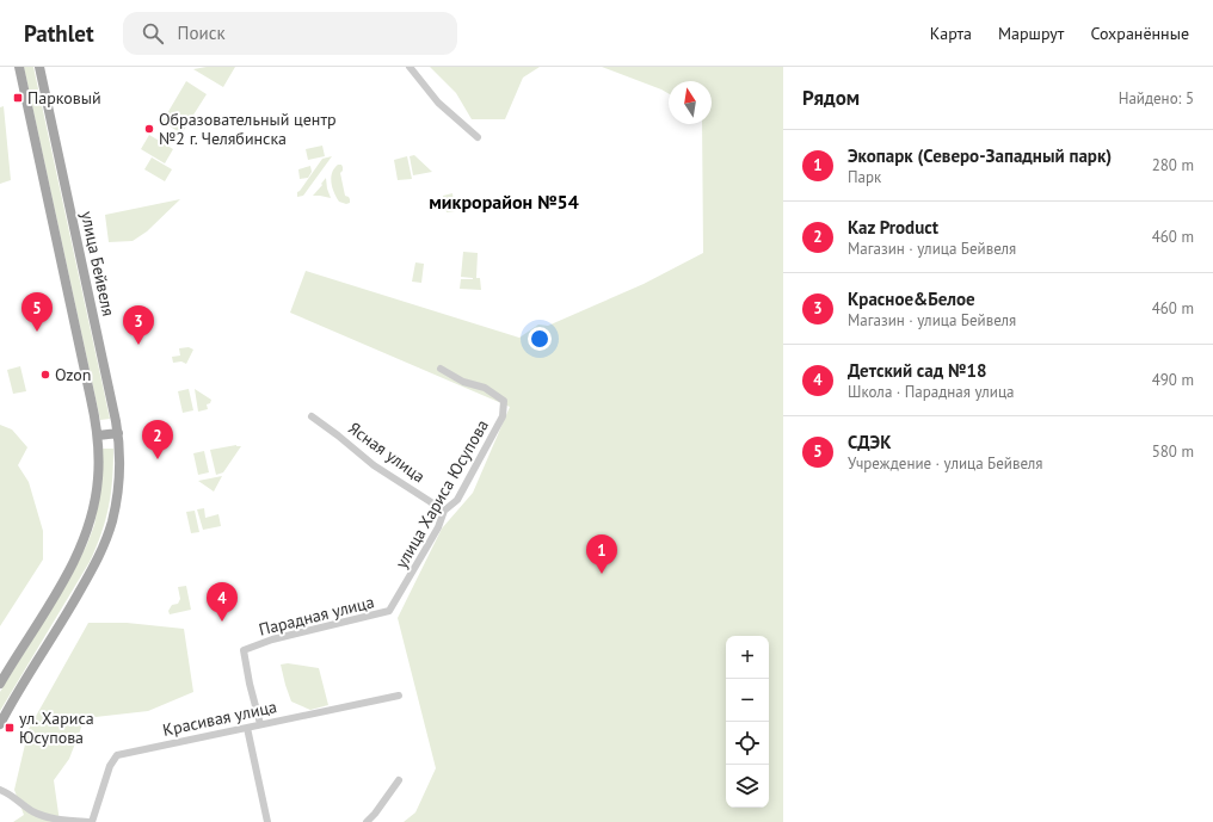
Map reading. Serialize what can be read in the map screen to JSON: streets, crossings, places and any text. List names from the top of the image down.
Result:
{
  "streets": {
    "main road": ["улица Бейвеля"],
    "street": [
      "Ясная улица",
      "улица Хариса Юсупова",
      "Парадная улица",
      "Красивая улица"
    ]
  },
  "crossings": [
    ["Ясная улица", "улица Хариса Юсупова"],
    ["улица Хариса Юсупова", "Парадная улица"],
    ["Парадная улица", "Красивая улица"]
  ],
  "districts": ["микрорайон №54"],
  "places": {
    "transit": ["Парковый", "ул. Хариса Юсупова"],
    "other": ["Образовательный центр №2 г. Челябинска", "Ozon"]
  },
  "north": "top",
  "page": {
    "header": "Pathlet",
    "search": "Поиск",
    "nav": ["Карта", "Маршрут", "Сохранённые"],
    "heading": ["Рядом", "Найдено: 5"],
    "list": [
      {
        "mark": "1",
        "name": "Экопарк (Северо-Западный парк)",
        "note": "Парк",
        "value": "280 m"
      },
      {
        "mark": "2",
        "name": "Kaz Product",
        "note": "Магазин · улица Бейвеля",
        "value": "460 m"
      },
      {
        "mark": "3",
        "name": "Красное&Белое",
        "note": "Магазин · улица Бейвеля",
        "value": "460 m"
      },
      {
        "mark": "4",
        "name": "Детский сaд №18",
        "note": "Школа · Парадная улица",
        "value": "490 m"
      },
      {
        "mark": "5",
        "name": "СДЭК",
        "note": "Учреждение · улица Бейвеля",
        "value": "580 m"
      }
    ],
    "pins": [
      "5",
      "3",
      "2",
      "1",
      "4"
    ],
    "map_buttons": ["+", "−"]
  }
}
